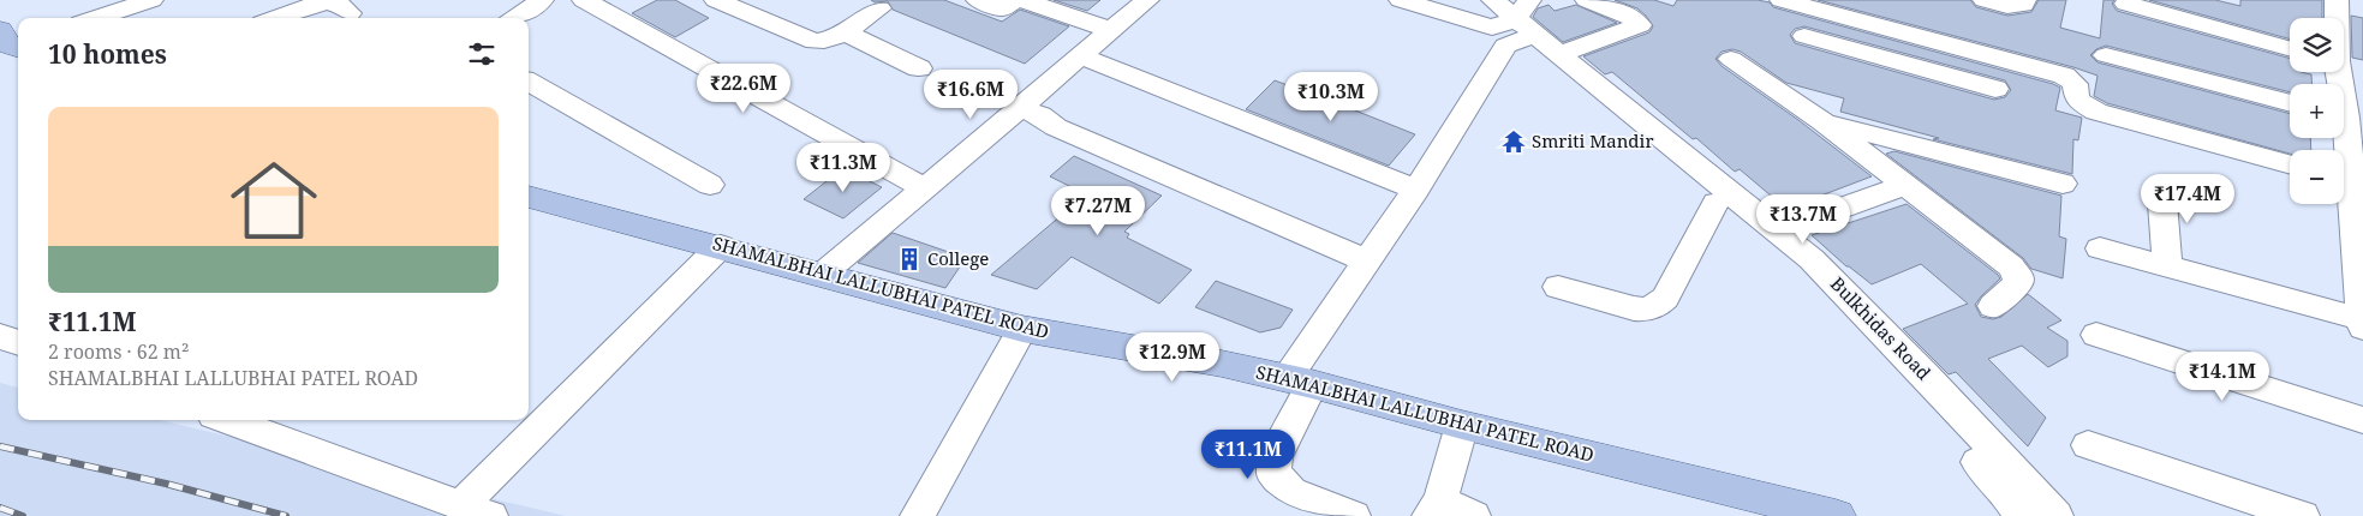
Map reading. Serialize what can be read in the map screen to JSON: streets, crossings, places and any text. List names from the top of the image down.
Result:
{
  "streets": {
    "main road": ["SHAMALBHAI LALLUBHAI PATEL ROAD"],
    "street": ["Bulkhidas Road"]
  },
  "places": {
    "temple": ["Smriti Mandir"],
    "building": ["College"]
  },
  "page": {
    "map_buttons": ["+", "−"],
    "heading": "10 homes",
    "price": [
      "₹22.6M",
      "₹16.6M",
      "₹10.3M",
      "₹11.3M",
      "₹17.4M",
      "₹7.27M",
      "₹13.7M",
      "₹12.9M",
      "₹14.1M",
      "₹11.1M"
    ],
    "list": [
      {
        "name": "₹11.1M",
        "note": "2 rooms · 62 m² · SHAMALBHAI LALLUBHAI PATEL ROAD"
      }
    ]
  }
}
